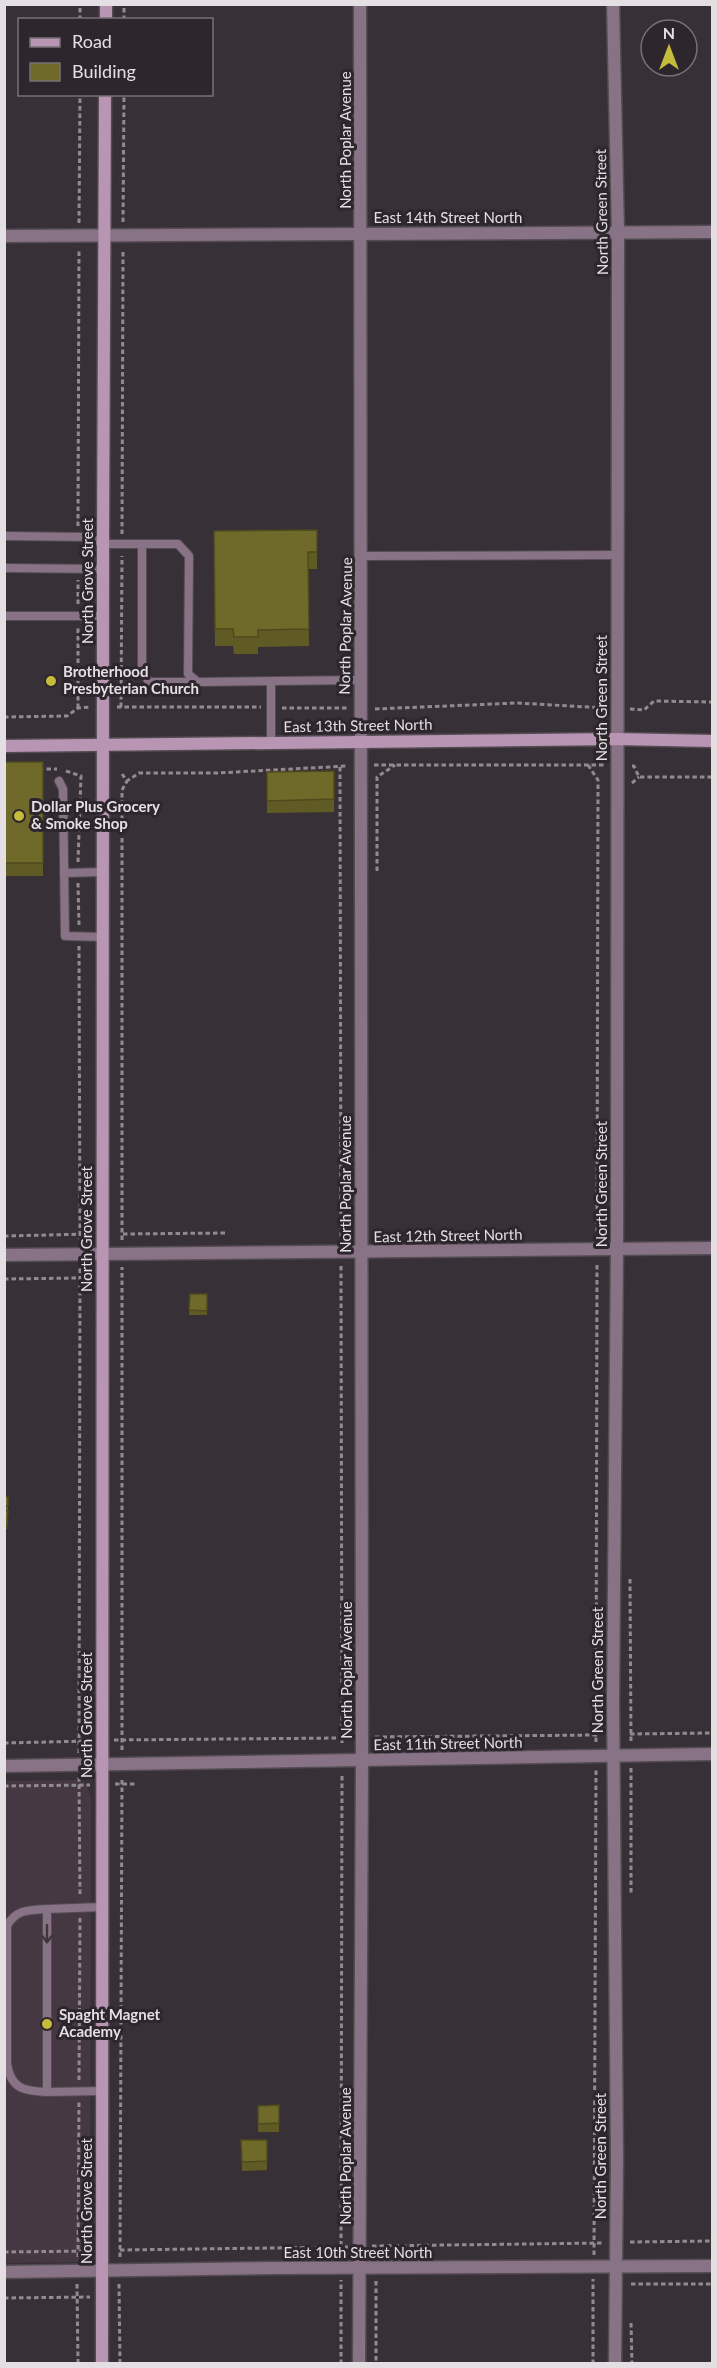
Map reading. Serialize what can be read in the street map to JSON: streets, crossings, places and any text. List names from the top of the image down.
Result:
{
  "streets": {
    "street": [
      "North Poplar Avenue",
      "North Green Street",
      "East 14th Street North",
      "North Grove Street",
      "East 13th Street North",
      "East 12th Street North",
      "East 11th Street North",
      "East 10th Street North"
    ]
  },
  "crossings": [
    ["North Poplar Avenue", "East 14th Street North"],
    ["North Poplar Avenue", "East 13th Street North"],
    ["North Poplar Avenue", "East 12th Street North"],
    ["North Poplar Avenue", "East 11th Street North"],
    ["North Poplar Avenue", "East 10th Street North"],
    ["North Green Street", "East 14th Street North"],
    ["North Green Street", "East 13th Street North"],
    ["North Green Street", "East 12th Street North"],
    ["North Green Street", "East 11th Street North"],
    ["North Green Street", "East 10th Street North"],
    ["East 14th Street North", "North Grove Street"],
    ["North Grove Street", "East 13th Street North"],
    ["North Grove Street", "East 12th Street North"],
    ["North Grove Street", "East 11th Street North"],
    ["North Grove Street", "East 10th Street North"]
  ],
  "places": ["Brotherhood Presbyterian Church", "Dollar Plus Grocery & Smoke Shop", "Spaght Magnet Academy"],
  "legend": ["Road", "Building"],
  "north": "top"
}
